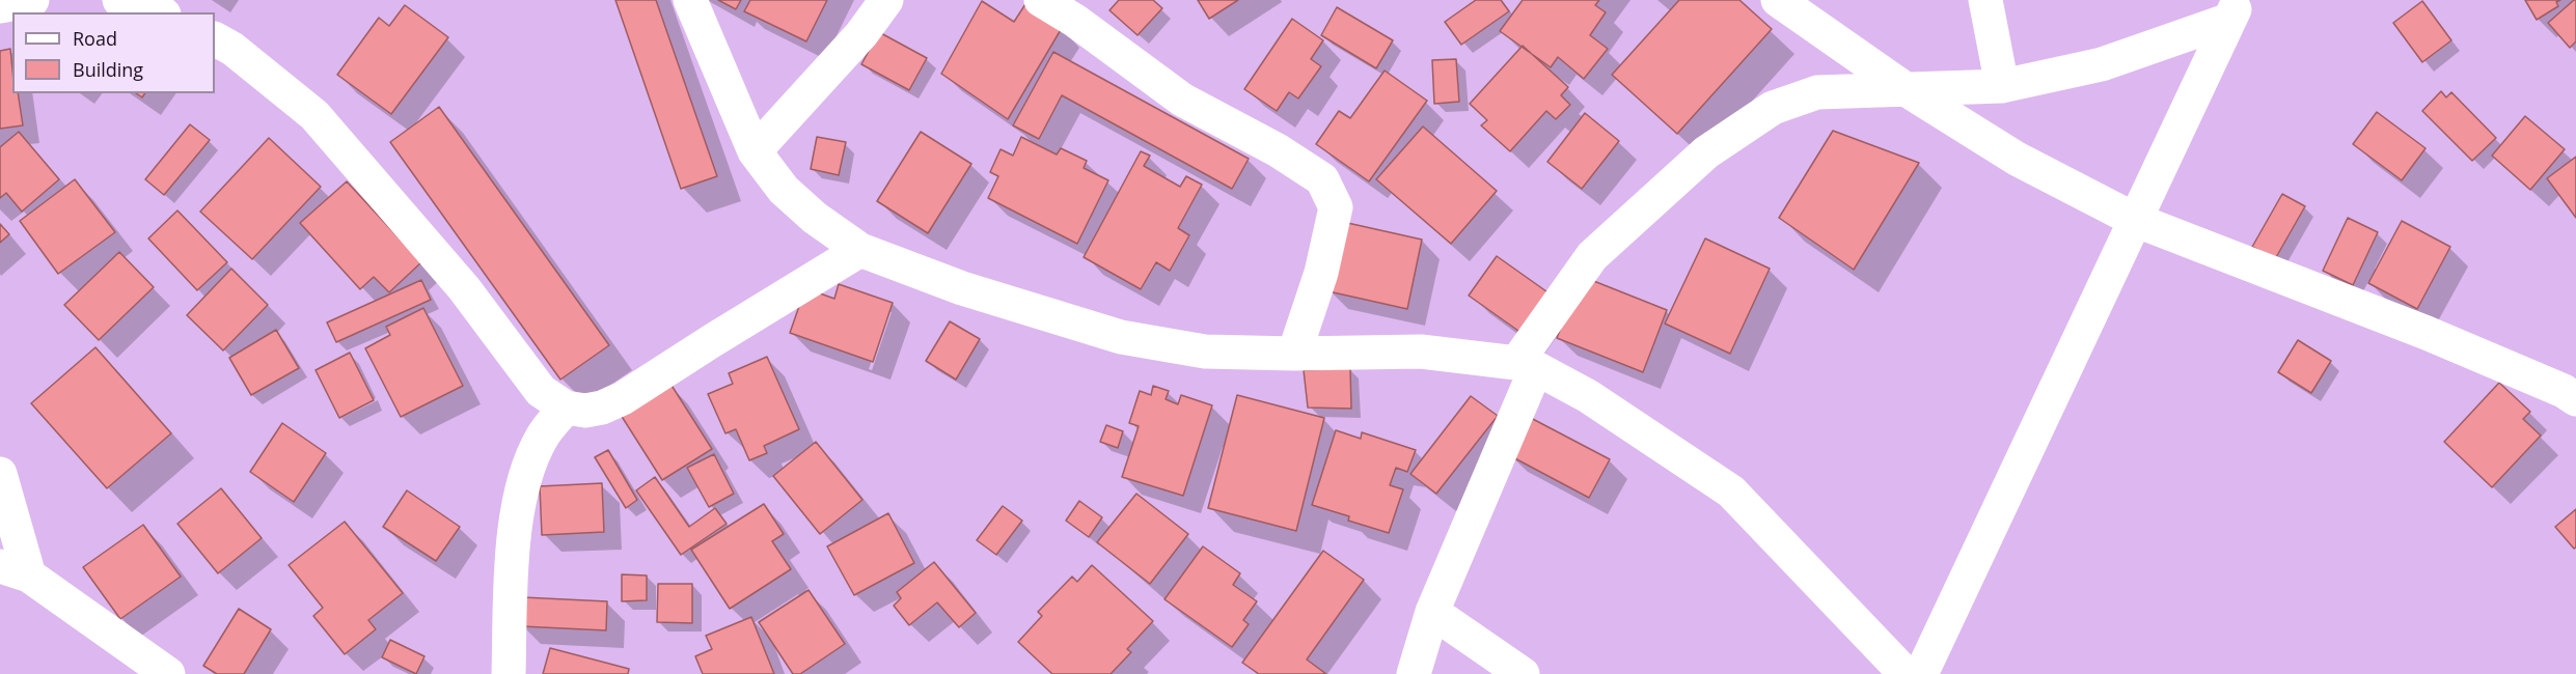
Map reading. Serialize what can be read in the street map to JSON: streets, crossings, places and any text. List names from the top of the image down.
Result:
{
  "legend": ["Road", "Building"]
}
